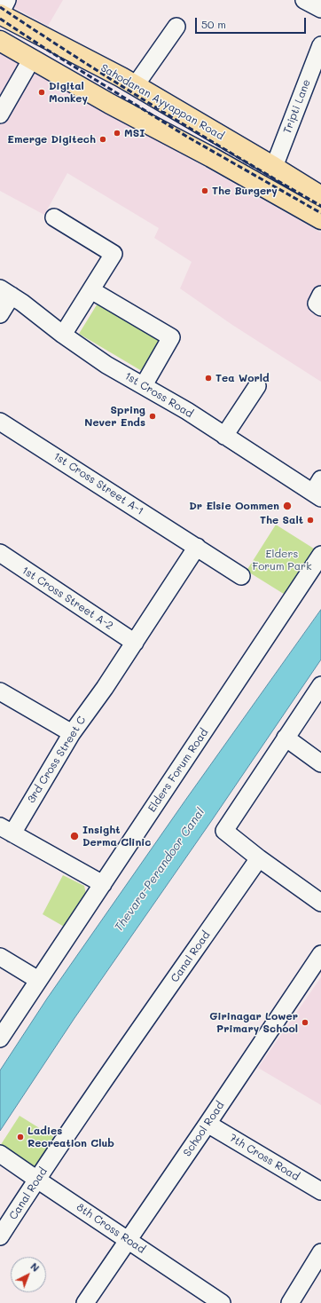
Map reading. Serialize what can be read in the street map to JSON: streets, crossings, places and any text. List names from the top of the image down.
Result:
{
  "streets": {
    "main road": ["Sahodaran Ayyappan Road"],
    "street": [
      "Tripti Lane",
      "1st Cross Road",
      "1st Cross Street A-1",
      "1st Cross Street A-2",
      "3rd Cross Street C",
      "Elders Forum Road",
      "Canal Road",
      "School Road",
      "7th Cross Road",
      "8th Cross Road"
    ]
  },
  "crossings": [
    ["Sahodaran Ayyappan Road", "Tripti Lane"],
    ["1st Cross Street A-1", "3rd Cross Street C"],
    ["1st Cross Street A-2", "3rd Cross Street C"],
    ["Canal Road", "8th Cross Road"],
    ["School Road", "7th Cross Road"],
    ["School Road", "8th Cross Road"]
  ],
  "water": ["Thevara-Perandoor Canal"],
  "parks": ["Elders Forum Park"],
  "places": [
    "Digital Monkey",
    "MSI",
    "Emerge Digitech",
    "The Burgery",
    "Tea World",
    "Spring Never Ends",
    "Dr Elsie Oommen",
    "The Salt",
    "Insight Derma Clinic",
    "Girinagar Lower Primary School",
    "Ladies Recreation Club"
  ],
  "scale_bar": "50 m",
  "north": "top right"
}
